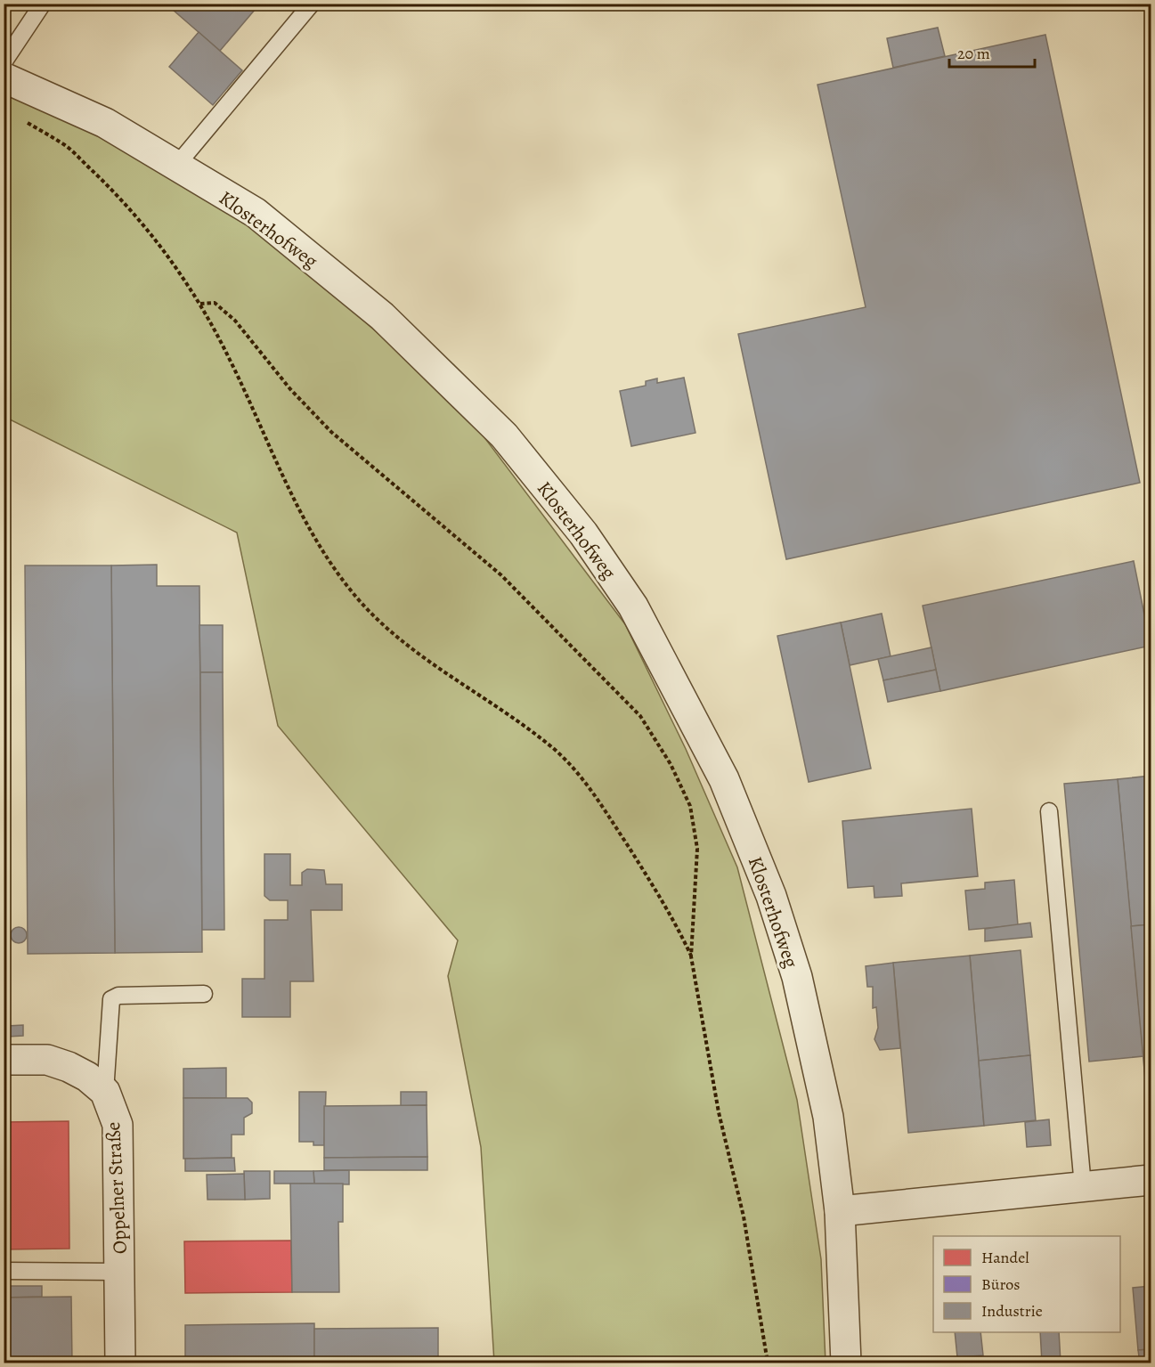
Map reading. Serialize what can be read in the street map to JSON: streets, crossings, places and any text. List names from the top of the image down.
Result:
{
  "streets": {
    "street": ["Klosterhofweg", "Oppelner Straße"]
  },
  "legend": ["Handel", "Büros", "Industrie"],
  "scale_bar": "20 m"
}
